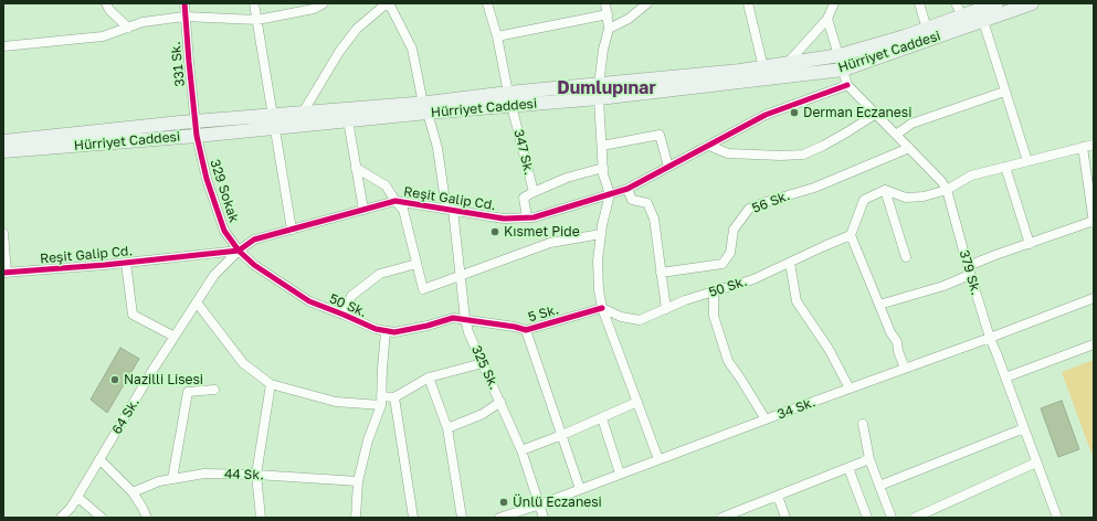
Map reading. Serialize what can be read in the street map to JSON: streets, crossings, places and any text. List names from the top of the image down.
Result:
{
  "streets": {
    "main road": ["Hürriyet Caddesi"],
    "street": [
      "331 Sk.",
      "347 Sk.",
      "329 Sokak",
      "Reşit Galip Cd.",
      "56 Sk.",
      "379 Sk.",
      "50 Sk.",
      "5 Sk.",
      "325 Sk.",
      "34 Sk.",
      "64 Sk.",
      "44 Sk."
    ]
  },
  "crossings": [
    ["Hürriyet Caddesi", "331 Sk."],
    ["Hürriyet Caddesi", "347 Sk."],
    ["Hürriyet Caddesi", "329 Sokak"],
    ["Hürriyet Caddesi", "379 Sk."],
    ["Hürriyet Caddesi", "325 Sk."],
    ["331 Sk.", "329 Sokak"],
    ["347 Sk.", "Reşit Galip Cd."],
    ["329 Sokak", "Reşit Galip Cd."],
    ["329 Sokak", "50 Sk."],
    ["329 Sokak", "64 Sk."],
    ["Reşit Galip Cd.", "379 Sk."],
    ["Reşit Galip Cd.", "50 Sk."],
    ["Reşit Galip Cd.", "325 Sk."],
    ["Reşit Galip Cd.", "64 Sk."],
    ["56 Sk.", "379 Sk."],
    ["379 Sk.", "34 Sk."],
    ["50 Sk.", "5 Sk."],
    ["50 Sk.", "325 Sk."],
    ["50 Sk.", "64 Sk."],
    ["5 Sk.", "325 Sk."],
    ["325 Sk.", "34 Sk."]
  ],
  "districts": ["Dumlupınar"],
  "places": [
    "Derman Eczanesi",
    "Kısmet Pide",
    "Nazilli Lisesi",
    "Ünlü Eczanesi"
  ]
}
